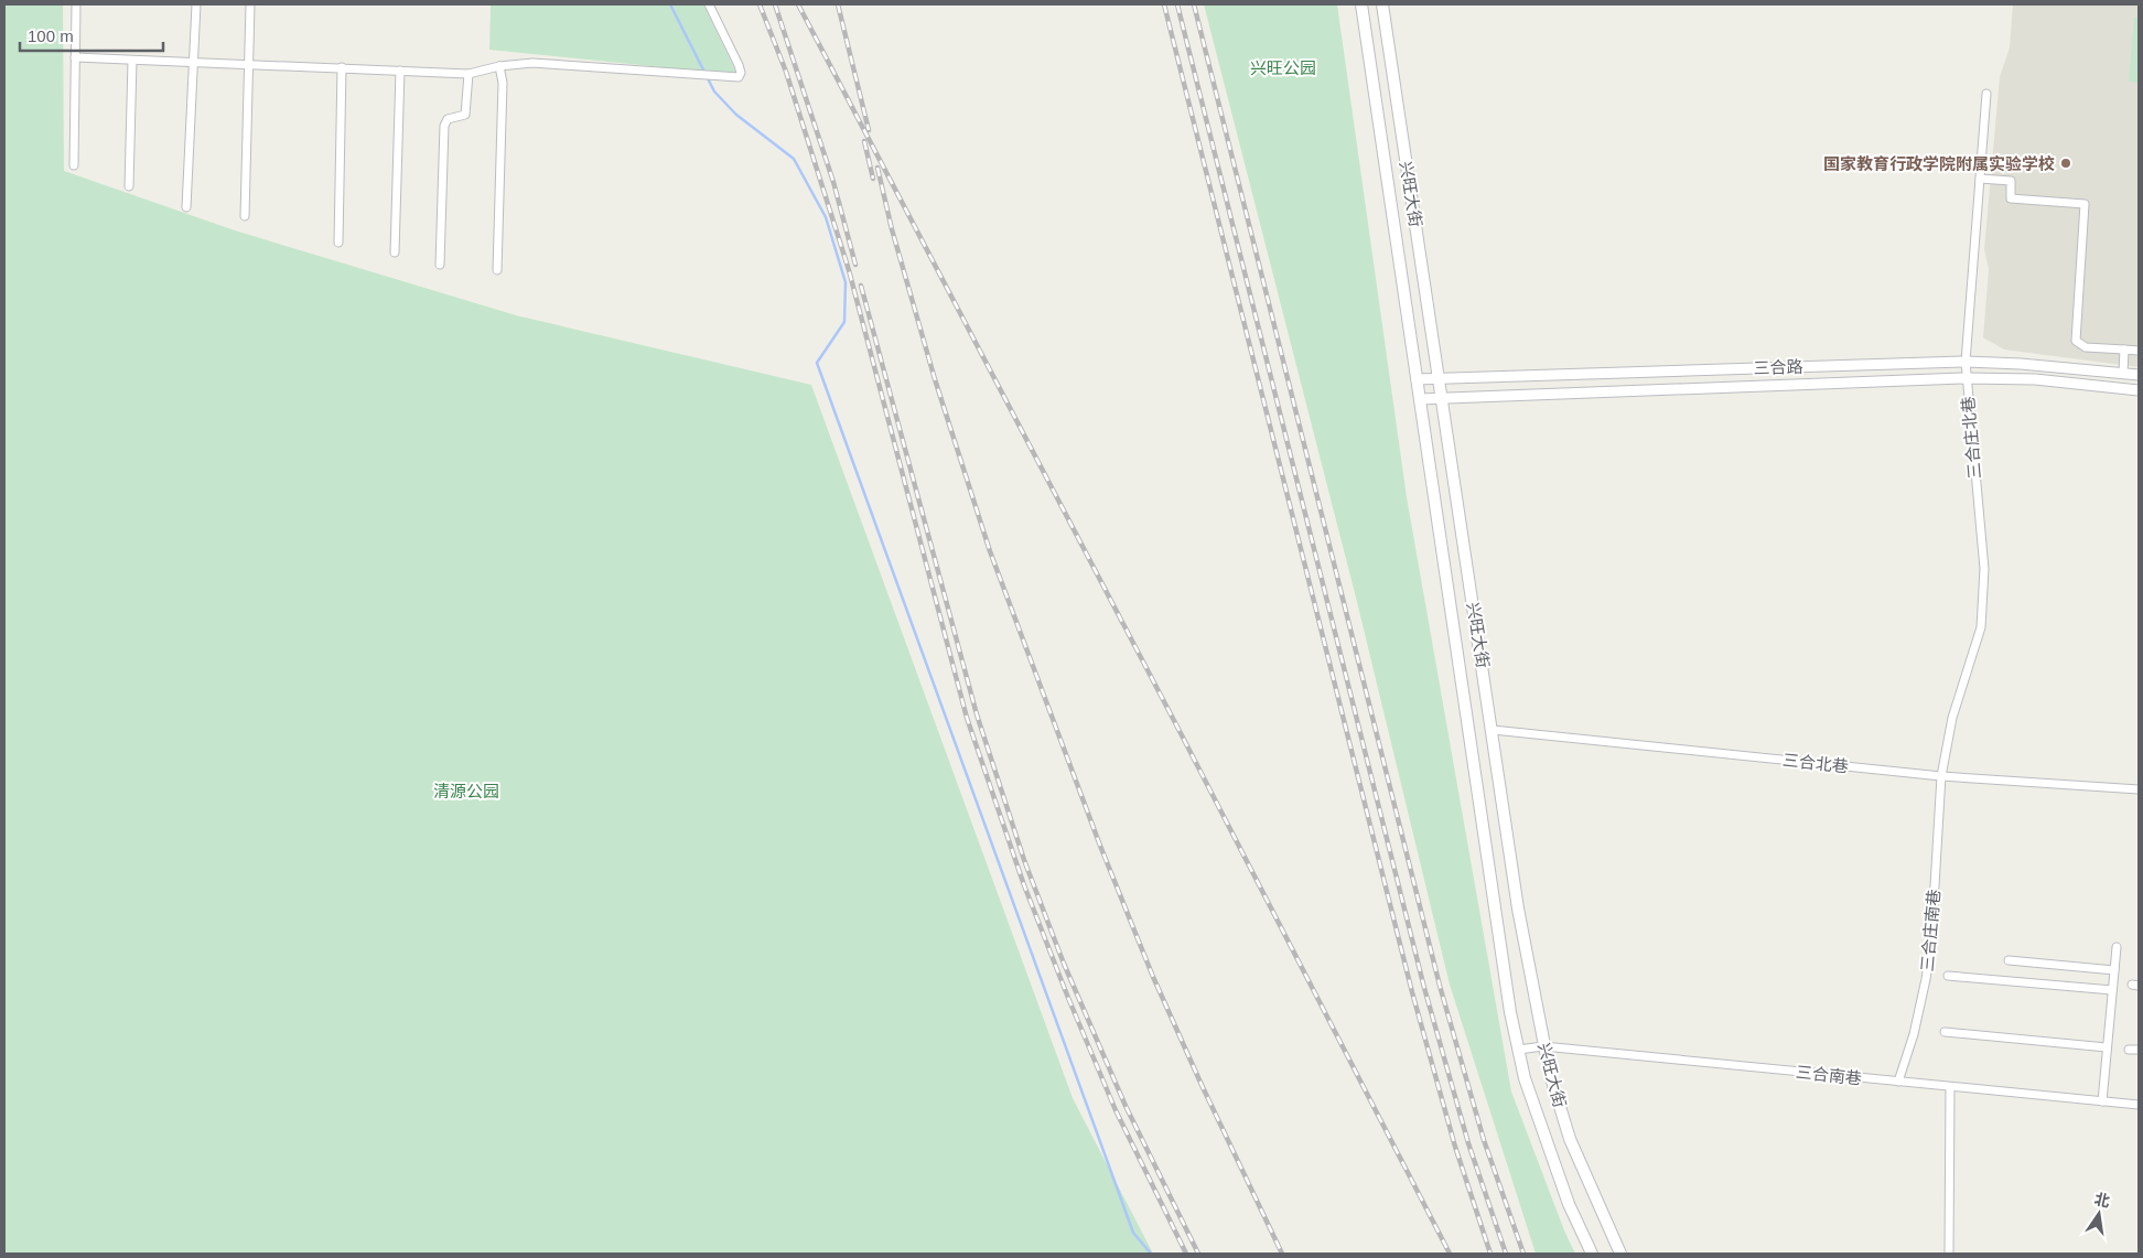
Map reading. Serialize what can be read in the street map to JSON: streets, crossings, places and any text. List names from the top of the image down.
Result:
{
  "streets": {
    "main road": ["兴旺大街"],
    "street": [
      "三合路",
      "三合庄北巷",
      "三合北巷",
      "三合庄南巷",
      "三合南巷"
    ]
  },
  "crossings": [
    ["兴旺大街", "三合路"],
    ["兴旺大街", "三合北巷"],
    ["兴旺大街", "三合南巷"],
    ["三合路", "三合庄北巷"],
    ["三合庄北巷", "三合北巷"],
    ["三合庄北巷", "三合庄南巷"],
    ["三合北巷", "三合庄南巷"],
    ["三合庄南巷", "三合南巷"]
  ],
  "parks": ["兴旺公园", "清源公园"],
  "places": ["国家教育行政学院附属实验学校"],
  "scale_bar": "100 m",
  "north": "top"
}
